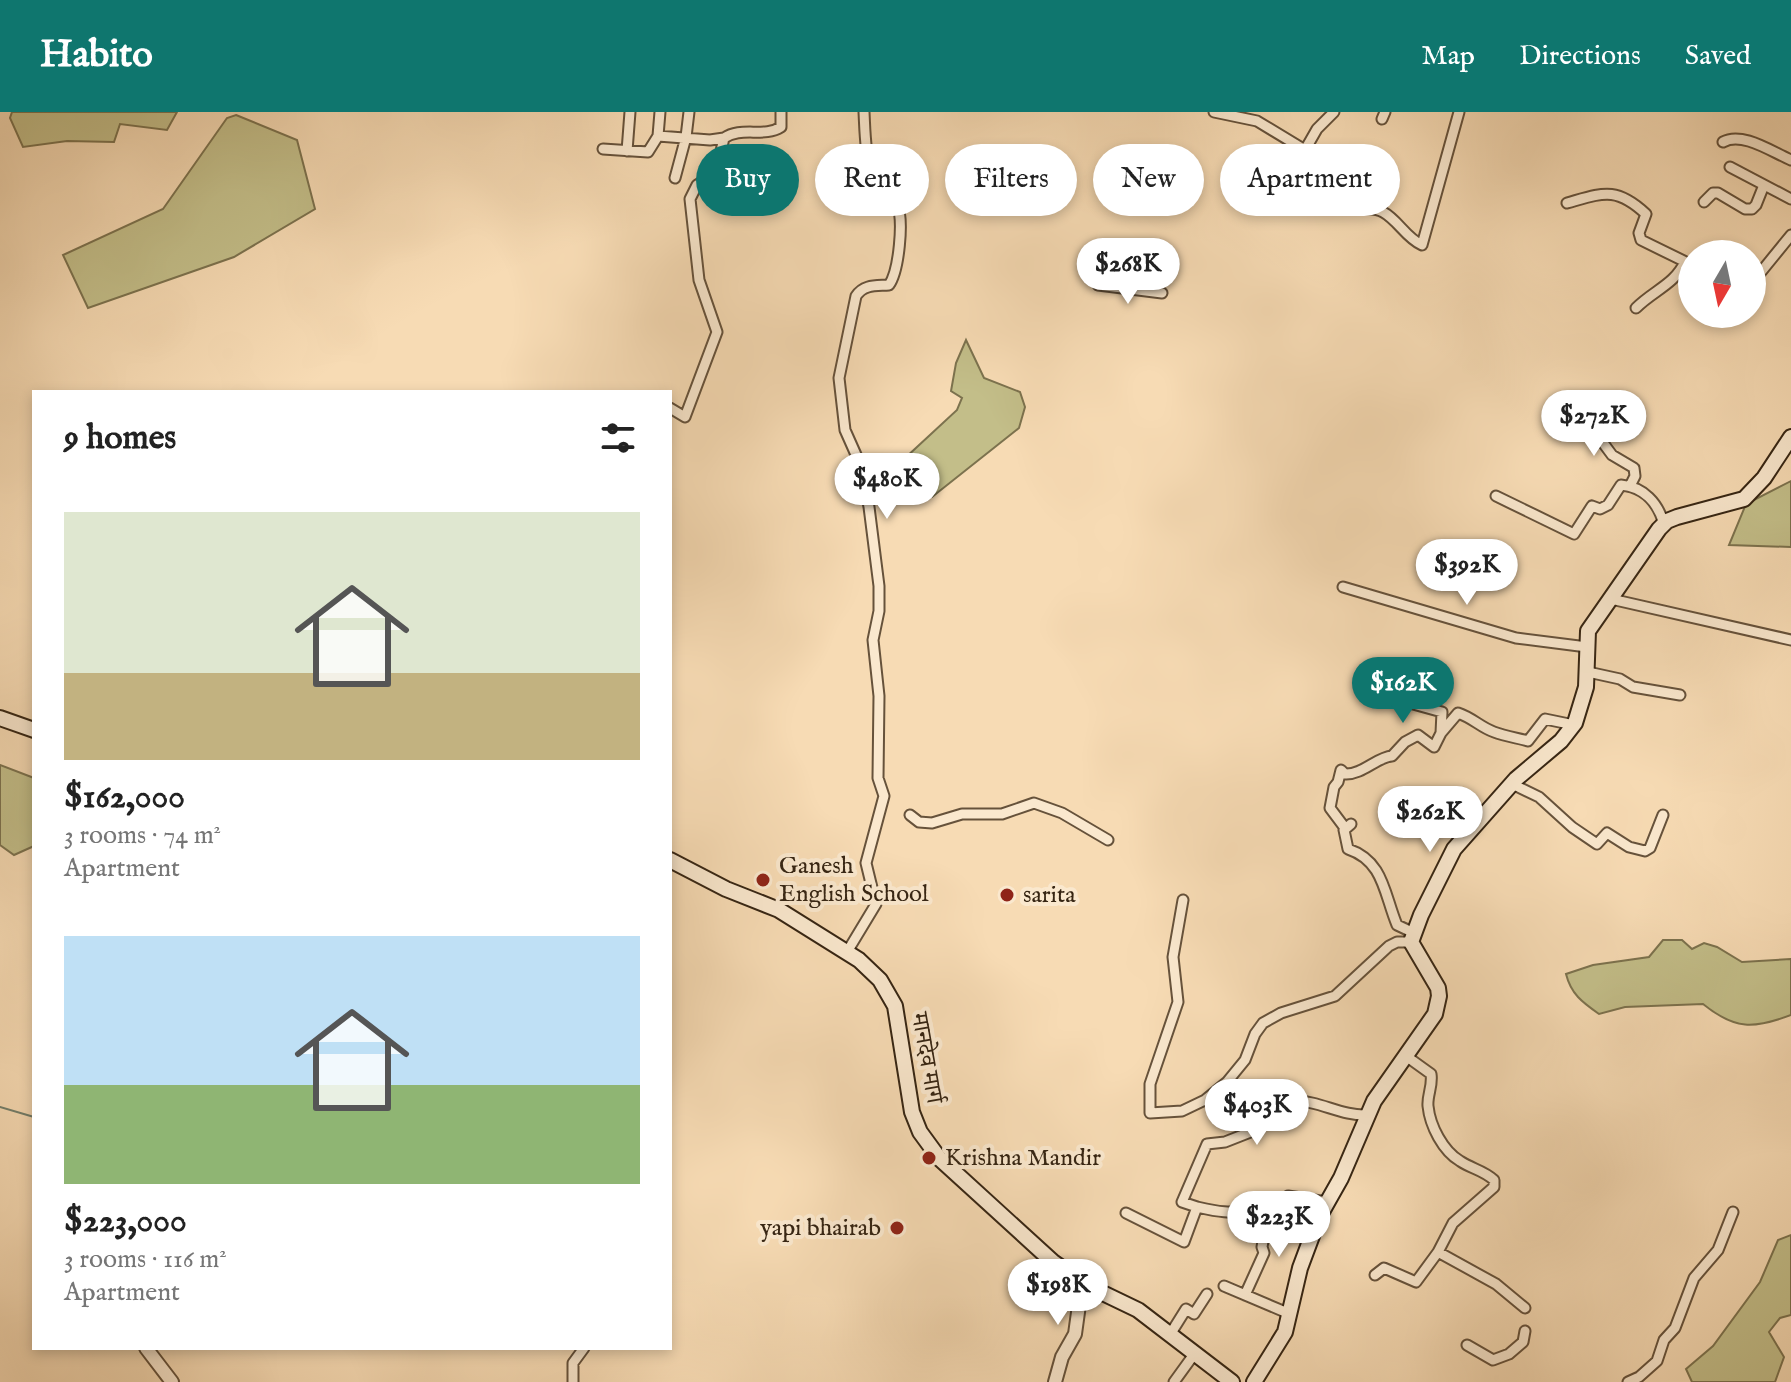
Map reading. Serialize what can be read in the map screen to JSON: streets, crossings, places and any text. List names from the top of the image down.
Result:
{
  "streets": {
    "main road": ["मानदेव मार्ग"]
  },
  "places": [
    "Ganesh English School",
    "sarita",
    "Krishna Mandir",
    "yapi bhairab"
  ],
  "north": "bottom",
  "page": {
    "header": "Habito",
    "nav": ["Map", "Directions", "Saved"],
    "chip": [
      "Buy",
      "Rent",
      "Filters",
      "New",
      "Apartment"
    ],
    "price": [
      "$268K",
      "$272K",
      "$480K",
      "$392K",
      "$162K",
      "$262K",
      "$403K",
      "$223K",
      "$198K"
    ],
    "heading": "9 homes",
    "list": [
      {
        "name": "$162,000",
        "note": "3 rooms · 74 m² · Apartment"
      },
      {
        "name": "$223,000",
        "note": "3 rooms · 116 m² · Apartment"
      }
    ]
  }
}
